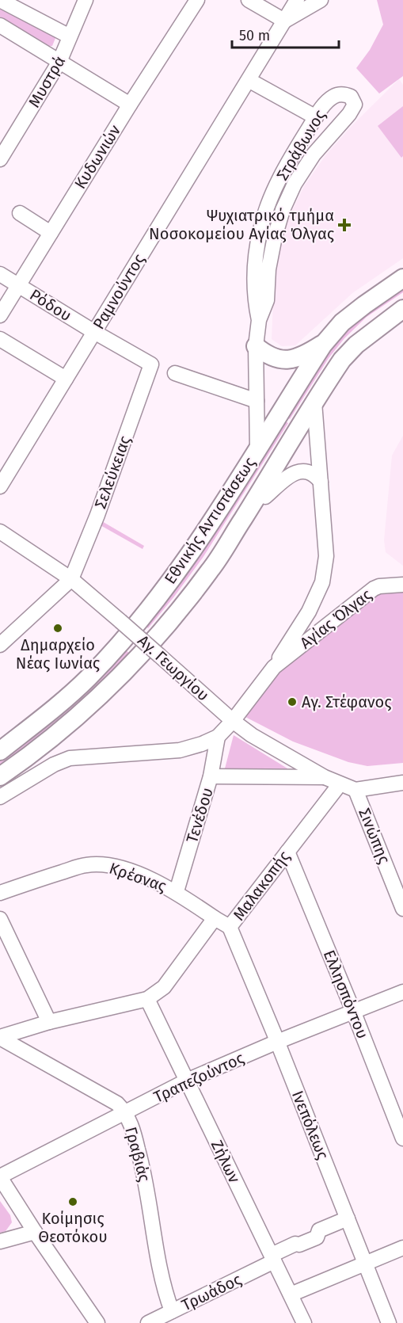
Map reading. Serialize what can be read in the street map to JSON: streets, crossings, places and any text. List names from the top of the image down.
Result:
{
  "streets": {
    "main road": ["Εθνικής Αντιστάσεως"],
    "street": [
      "Μυστρά",
      "Στράβωνος",
      "Κυδωνιών",
      "Ραμνούντος",
      "Ρόδου",
      "Σελεύκειας",
      "Αγίας Όλγας",
      "Αγ. Γεωργίου",
      "Τενέδου",
      "Σινώπης",
      "Κρέσνας",
      "Μαλακοπής",
      "Ελλησπόντου",
      "Τραπεζούντος",
      "Ινεπόλεως",
      "Γραβιάς",
      "Ζήλων",
      "Τρωάδος"
    ]
  },
  "crossings": [
    ["Στράβωνος", "Εθνικής Αντιστάσεως"],
    ["Κυδωνιών", "Ρόδου"],
    ["Ραμνούντος", "Ρόδου"],
    ["Ρόδου", "Σελεύκειας"],
    ["Σελεύκειας", "Αγ. Γεωργίου"],
    ["Εθνικής Αντιστάσεως", "Αγίας Όλγας"],
    ["Αγίας Όλγας", "Αγ. Γεωργίου"],
    ["Αγίας Όλγας", "Τενέδου"],
    ["Αγ. Γεωργίου", "Σινώπης"],
    ["Αγ. Γεωργίου", "Μαλακοπής"],
    ["Τενέδου", "Κρέσνας"],
    ["Κρέσνας", "Μαλακοπής"],
    ["Μαλακοπής", "Ελλησπόντου"],
    ["Μαλακοπής", "Ινεπόλεως"],
    ["Μαλακοπής", "Γραβιάς"],
    ["Μαλακοπής", "Ζήλων"],
    ["Ελλησπόντου", "Τραπεζούντος"],
    ["Τραπεζούντος", "Ινεπόλεως"],
    ["Τραπεζούντος", "Γραβιάς"],
    ["Τραπεζούντος", "Ζήλων"],
    ["Ινεπόλεως", "Τρωάδος"],
    ["Γραβιάς", "Τρωάδος"],
    ["Ζήλων", "Τρωάδος"]
  ],
  "places": {
    "health": ["Ψυχιατρικό τμήμα Νοσοκομείου Αγίας Όλγας"],
    "other": ["Δημαρχείο Νέας Ιωνίας", "Αγ. Στέφανος", "Κοίμησις Θεοτόκου"]
  },
  "scale_bar": "50 m"
}
